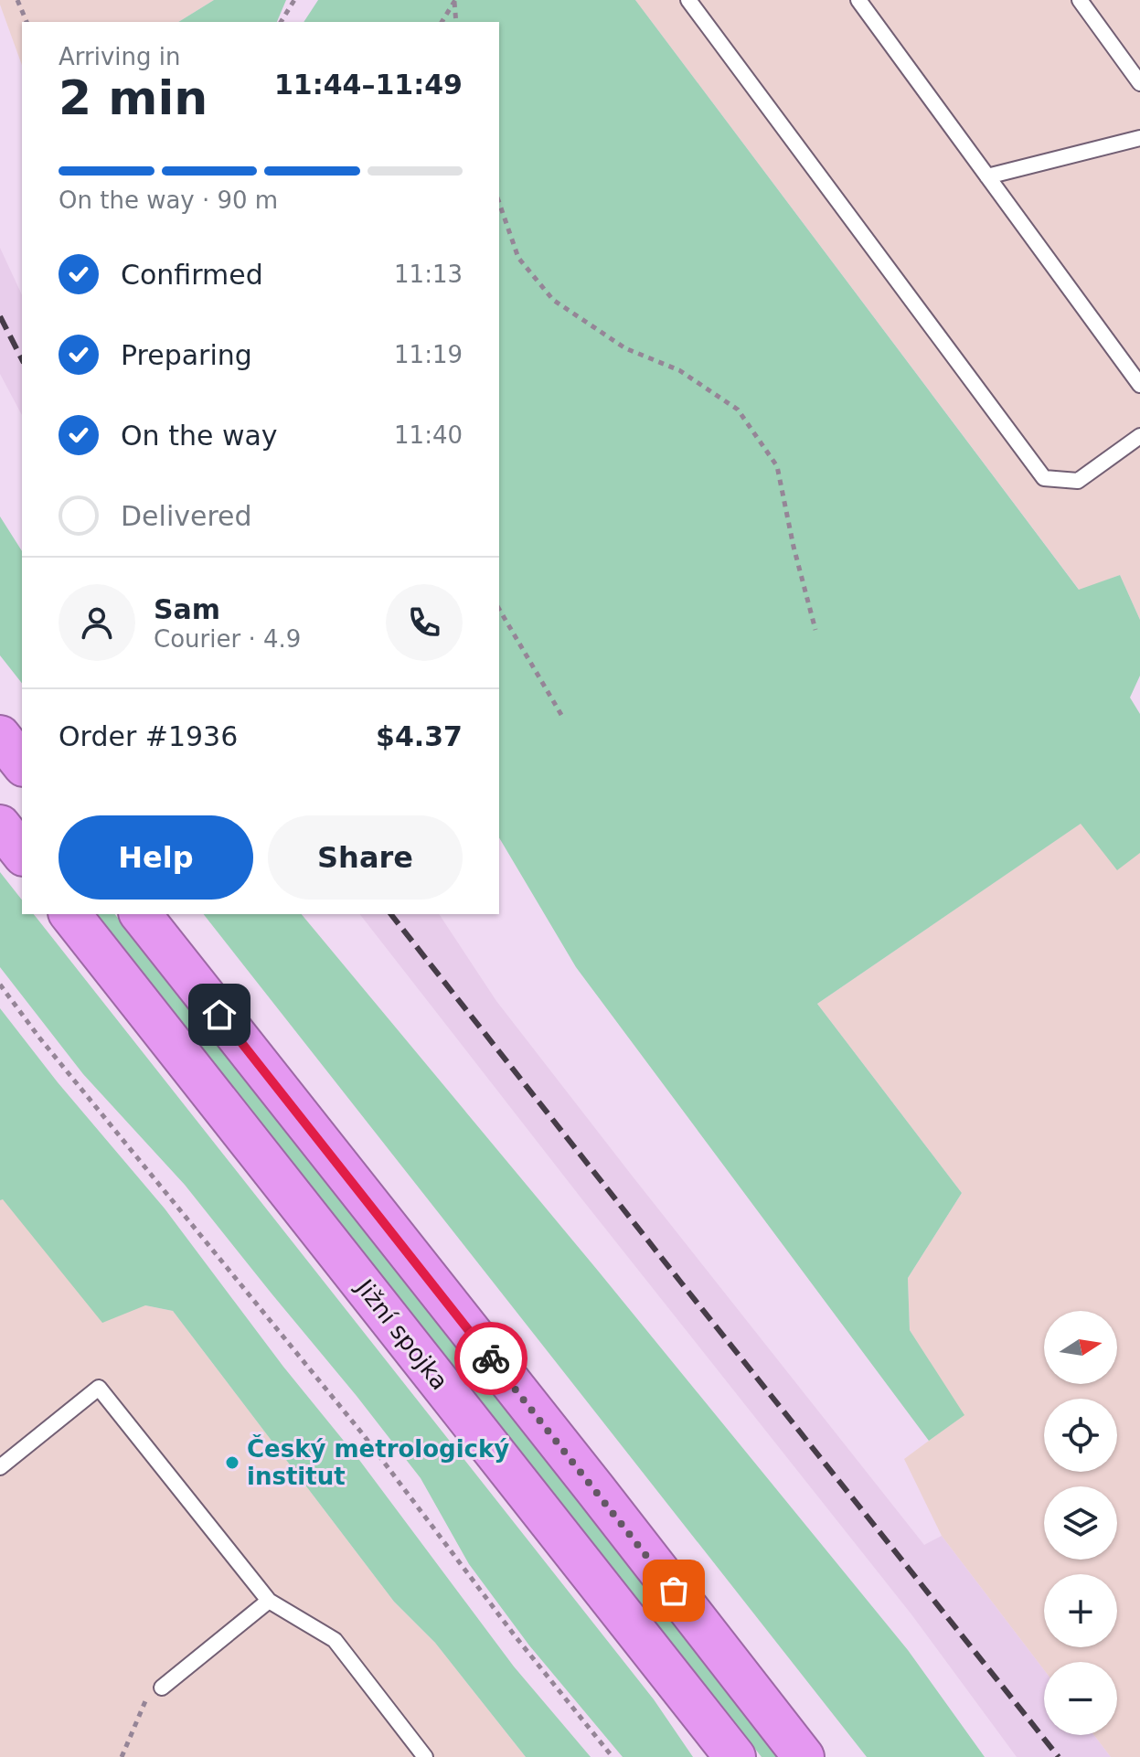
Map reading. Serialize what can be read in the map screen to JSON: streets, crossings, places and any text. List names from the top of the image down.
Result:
{
  "streets": {
    "highway": ["Jižní spojka"]
  },
  "places": ["Český metrologický institut"],
  "north": "right",
  "page": {
    "heading": ["2 min", "Arriving in", "11:44–11:49"],
    "panel": [
      "Sam",
      "Courier · 4.9",
      "Order #1936",
      "$4.37"
    ],
    "bar": "On the way · 90 m",
    "list": [
      ["Confirmed", "11:13"],
      ["Preparing", "11:19"],
      ["On the way", "11:40"],
      "Delivered"
    ],
    "buttons": ["Help", "Share"],
    "map_buttons": ["+", "−"]
  }
}
